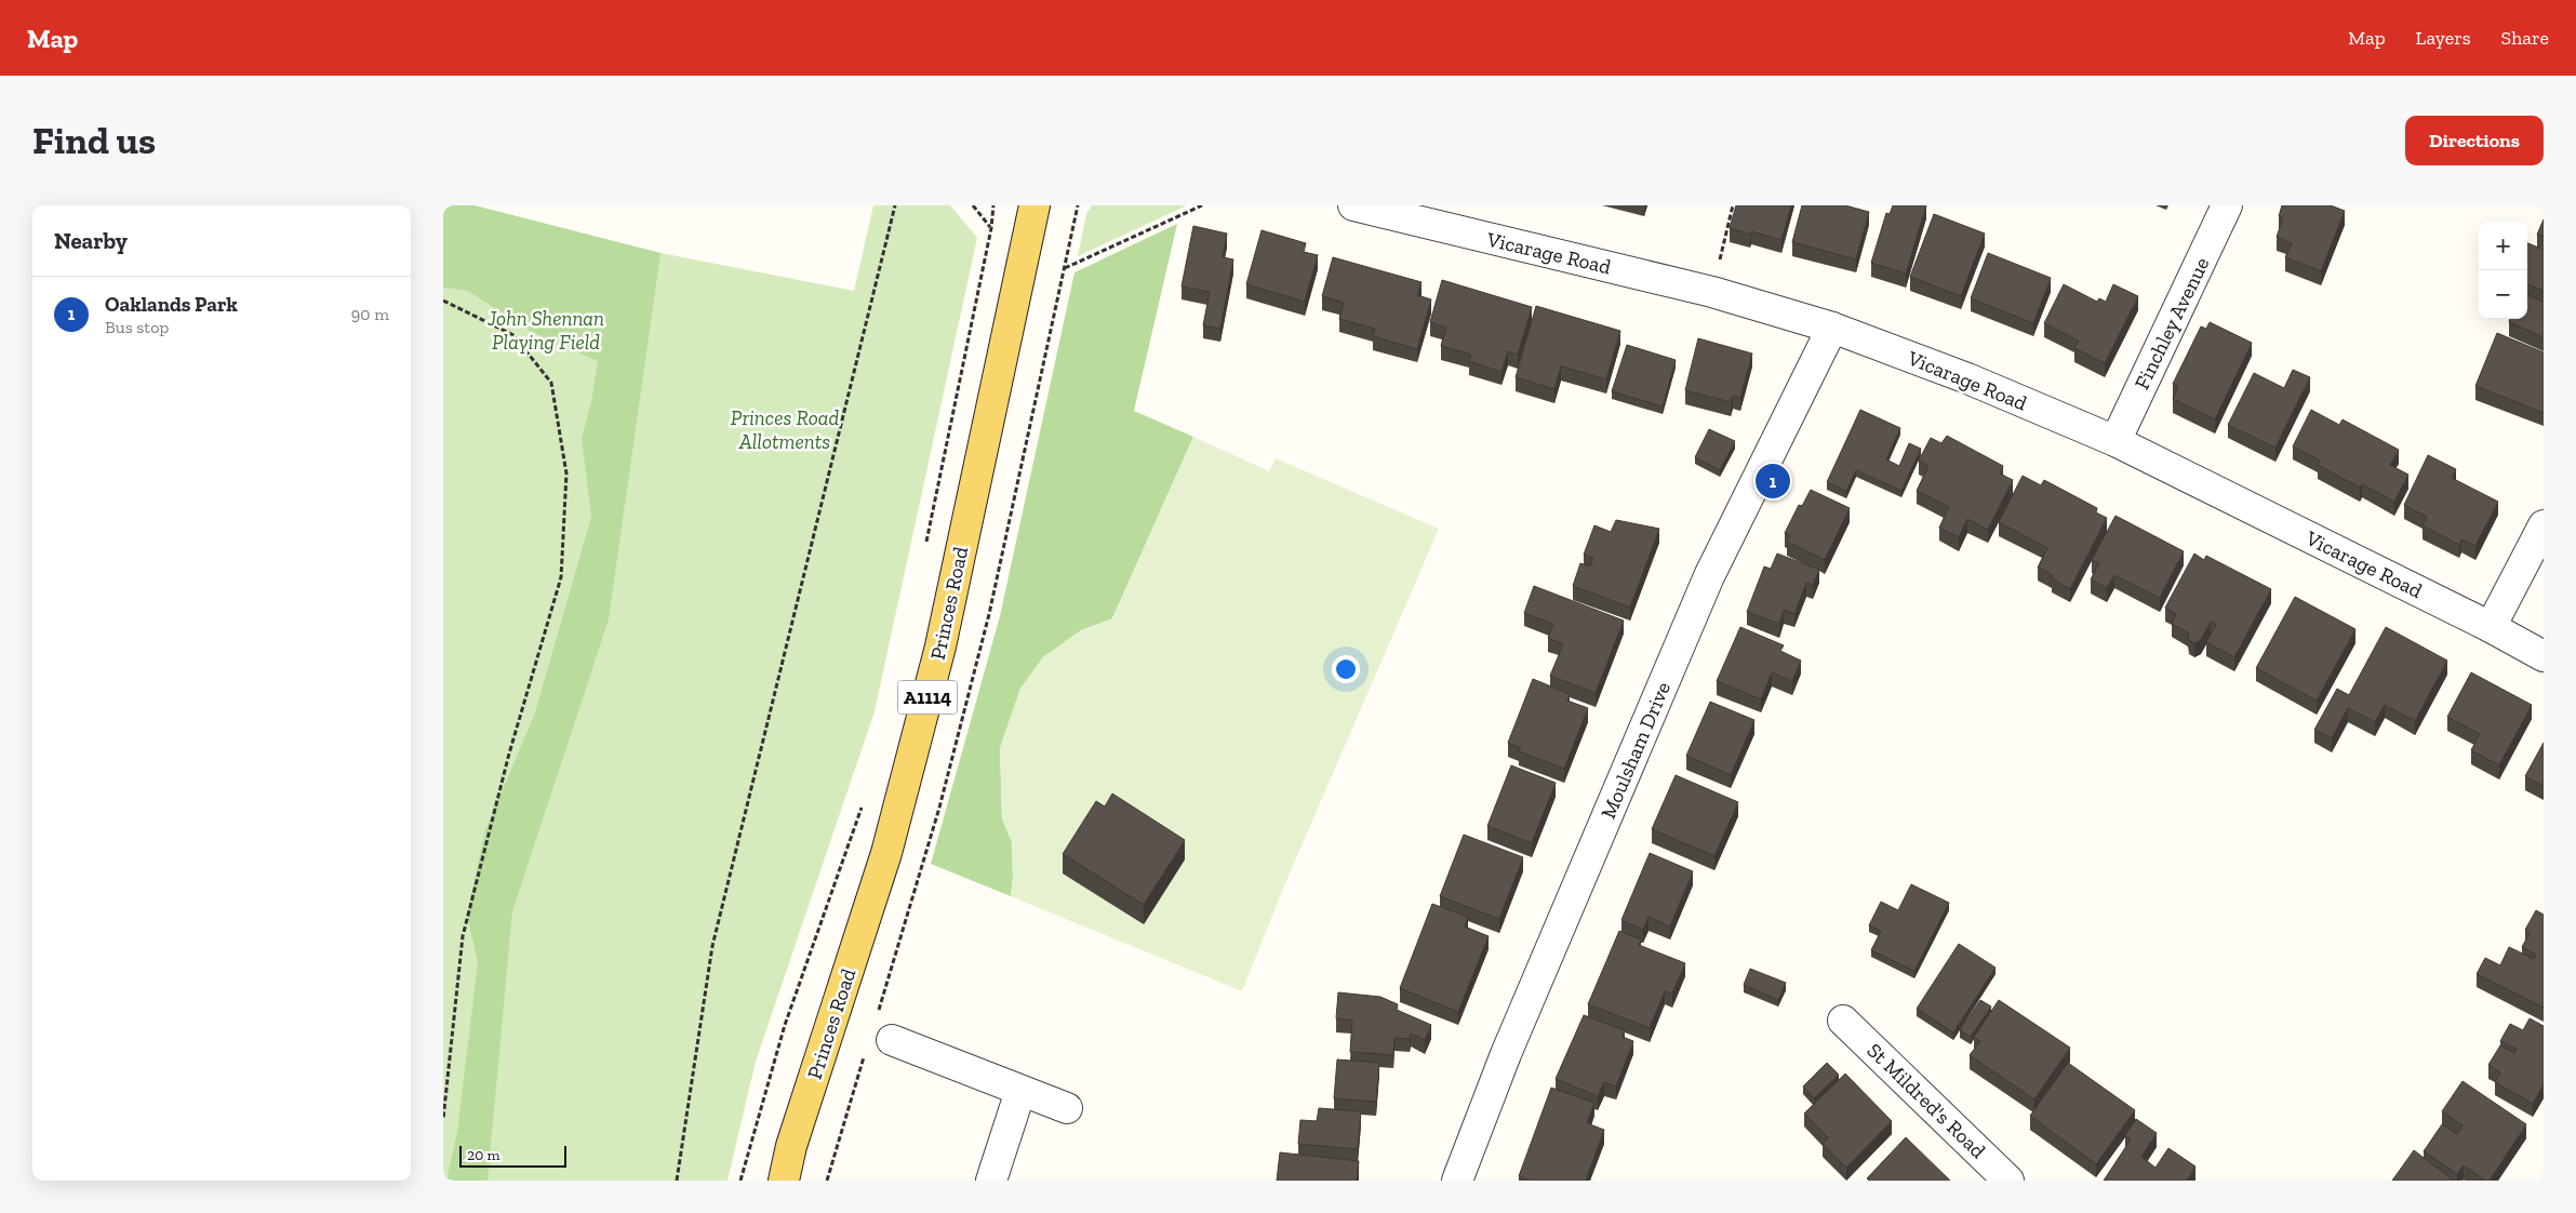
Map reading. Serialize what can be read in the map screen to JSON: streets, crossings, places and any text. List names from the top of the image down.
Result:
{
  "streets": {
    "main road": ["Princes Road", "A1114"],
    "street": [
      "Vicarage Road",
      "Finchley Avenue",
      "Moulsham Drive",
      "St Mildred's Road"
    ]
  },
  "crossings": [
    ["Vicarage Road", "Finchley Avenue"],
    ["Vicarage Road", "Moulsham Drive"]
  ],
  "parks": ["John Shennan Playing Field", "Princes Road Allotments"],
  "scale_bar": "20 m",
  "page": {
    "header": "Map",
    "nav": ["Map", "Layers", "Share"],
    "buttons": "Directions",
    "title": "Find us",
    "heading": "Nearby",
    "map_buttons": ["+", "−"],
    "list": [
      {
        "mark": "1",
        "name": "Oaklands Park",
        "note": "Bus stop",
        "value": "90 m"
      }
    ],
    "pins": "1",
    "scale": "20 m"
  }
}
